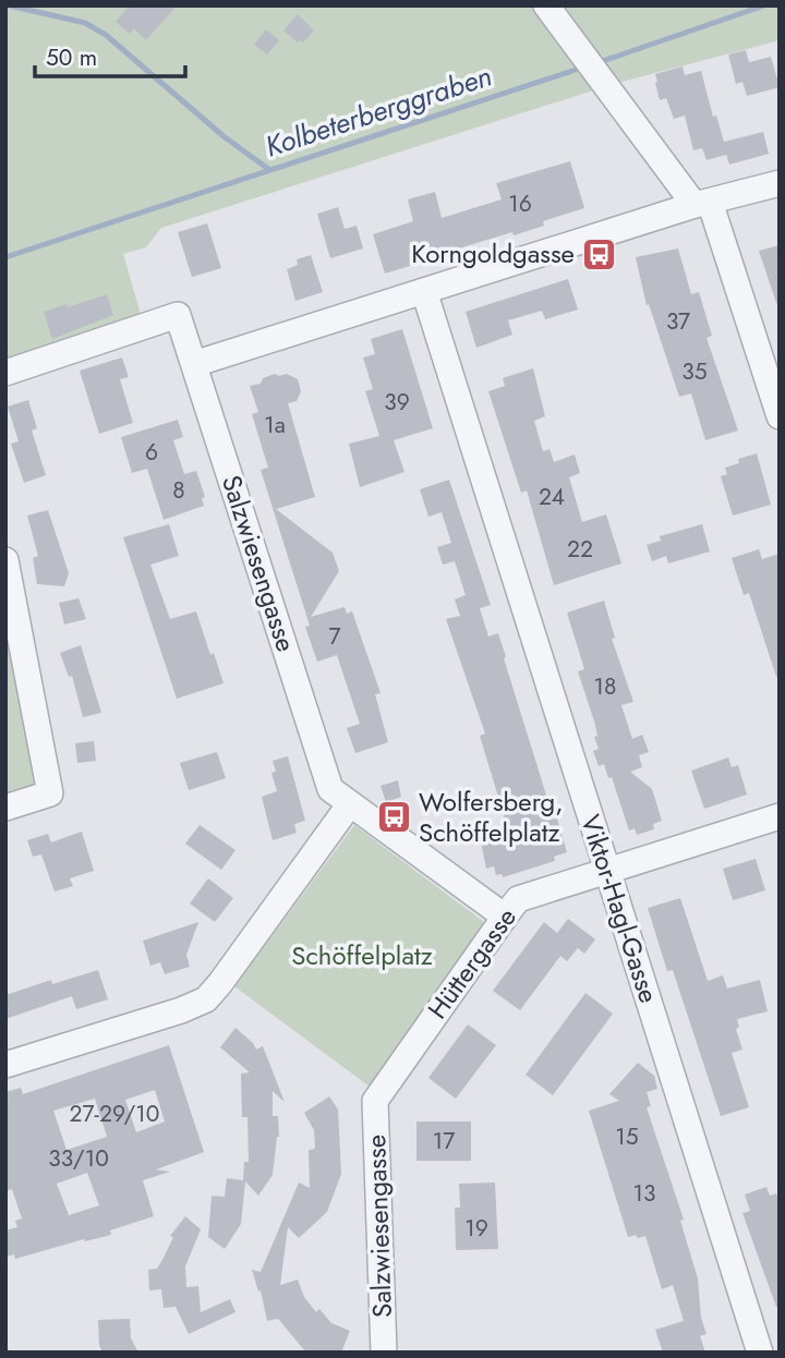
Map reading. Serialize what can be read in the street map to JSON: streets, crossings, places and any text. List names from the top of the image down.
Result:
{
  "streets": {
    "street": ["Salzwiesengasse", "Viktor-Hagl-Gasse", "Hüttergasse"]
  },
  "crossings": [
    ["Salzwiesengasse", "Hüttergasse"],
    ["Viktor-Hagl-Gasse", "Hüttergasse"]
  ],
  "water": ["Kolbeterberggraben"],
  "parks": ["Schöffelplatz"],
  "places": {
    "bus stop": ["Korngoldgasse", "Wolfersberg, Schöffelplatz"]
  },
  "house_numbers": [
    "16",
    "37",
    "35",
    "39",
    "1a",
    "6",
    "8",
    "24",
    "22",
    "7",
    "18",
    "27-29/10",
    "15",
    "17",
    "33/10",
    "13",
    "19"
  ],
  "scale_bar": "50 m"
}
